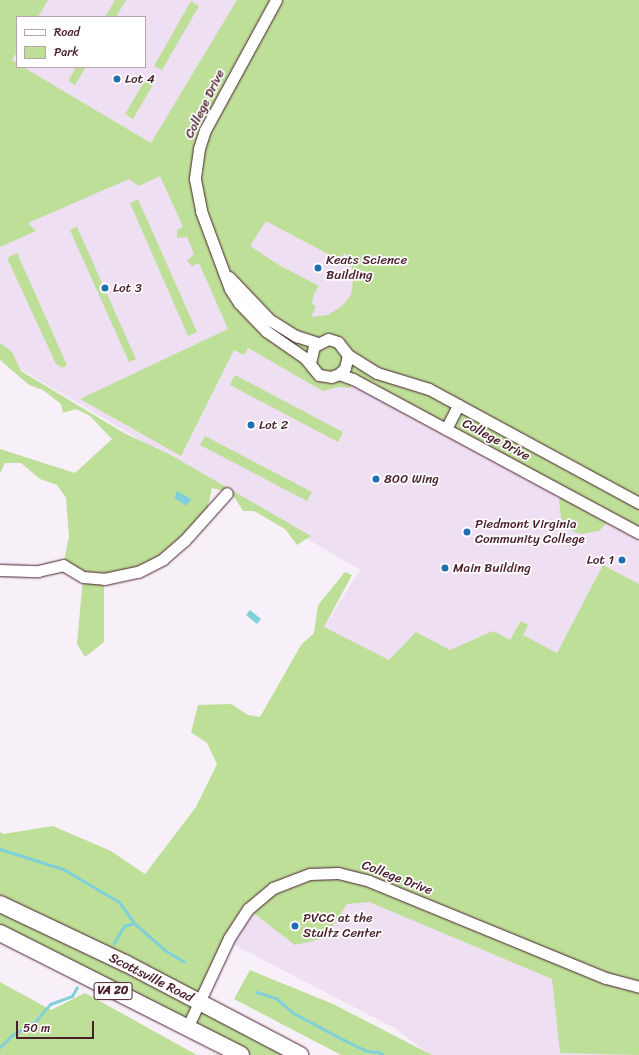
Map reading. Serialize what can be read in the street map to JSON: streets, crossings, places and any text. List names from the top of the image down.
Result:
{
  "streets": {
    "highway": ["Scottsville Road", "VA 20"],
    "street": ["College Drive"]
  },
  "crossings": [
    ["College Drive", "Scottsville Road"]
  ],
  "places": [
    "Lot 4",
    "Keats Science Building",
    "Lot 3",
    "Lot 2",
    "800 Wing",
    "Piedmont Virginia Community College",
    "Lot 1",
    "Main Building",
    "PVCC at the Stultz Center"
  ],
  "legend": ["Road", "Park"],
  "scale_bar": "50 m"
}
